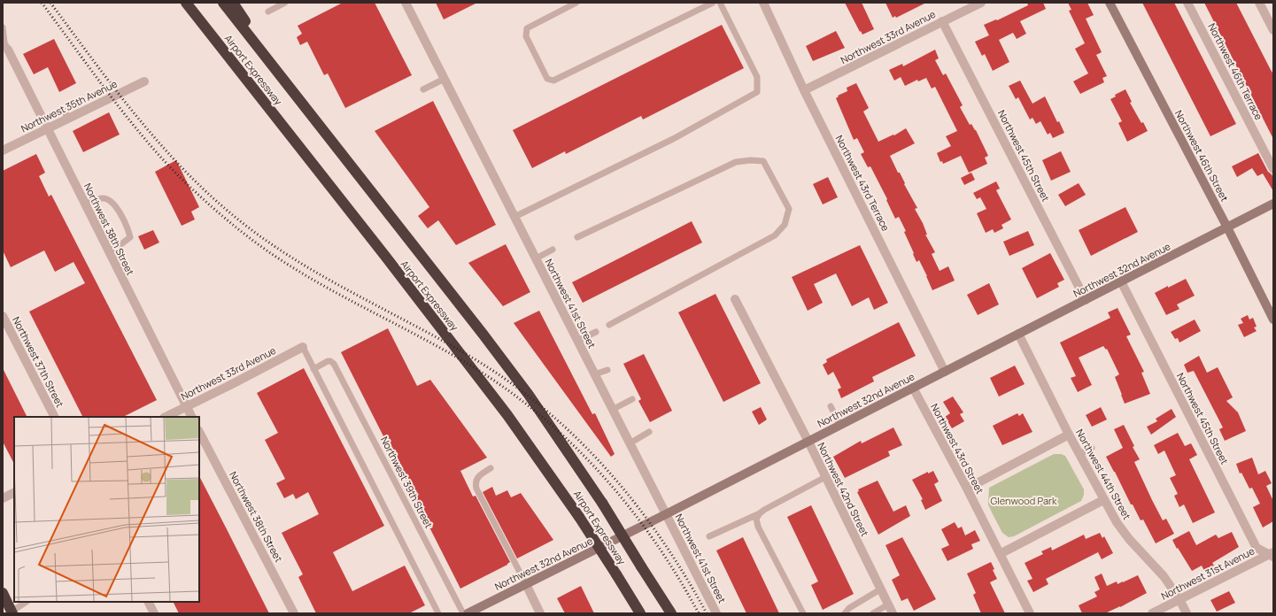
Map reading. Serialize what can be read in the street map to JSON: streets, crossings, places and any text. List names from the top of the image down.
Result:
{
  "streets": {
    "highway": ["Airport Expressway"],
    "main road": ["Northwest 46th Street", "Northwest 32nd Avenue"],
    "street": [
      "Northwest 33rd Avenue",
      "Northwest 46th Terrace",
      "Northwest 35th Avenue",
      "Northwest 45th Street",
      "Northwest 43rd Terrace",
      "Northwest 38th Street",
      "Northwest 41st Street",
      "Northwest 37th Street",
      "Northwest 43rd Street",
      "Northwest 44th Street",
      "Northwest 42nd Street",
      "Northwest 31st Avenue"
    ],
    "lane": ["Northwest 39th Street"]
  },
  "crossings": [
    ["Northwest 33rd Avenue", "Northwest 45th Street"],
    ["Northwest 33rd Avenue", "Northwest 43rd Terrace"],
    ["Northwest 33rd Avenue", "Northwest 38th Street"],
    ["Northwest 35th Avenue", "Northwest 38th Street"],
    ["Northwest 45th Street", "Northwest 32nd Avenue"],
    ["Northwest 45th Street", "Northwest 31st Avenue"],
    ["Northwest 46th Street", "Northwest 32nd Avenue"],
    ["Northwest 43rd Terrace", "Northwest 32nd Avenue"],
    ["Northwest 32nd Avenue", "Northwest 41st Street"],
    ["Northwest 32nd Avenue", "Northwest 43rd Street"],
    ["Northwest 32nd Avenue", "Northwest 44th Street"],
    ["Northwest 32nd Avenue", "Northwest 42nd Street"],
    ["Northwest 44th Street", "Northwest 31st Avenue"]
  ],
  "parks": ["Glenwood Park"]
}
